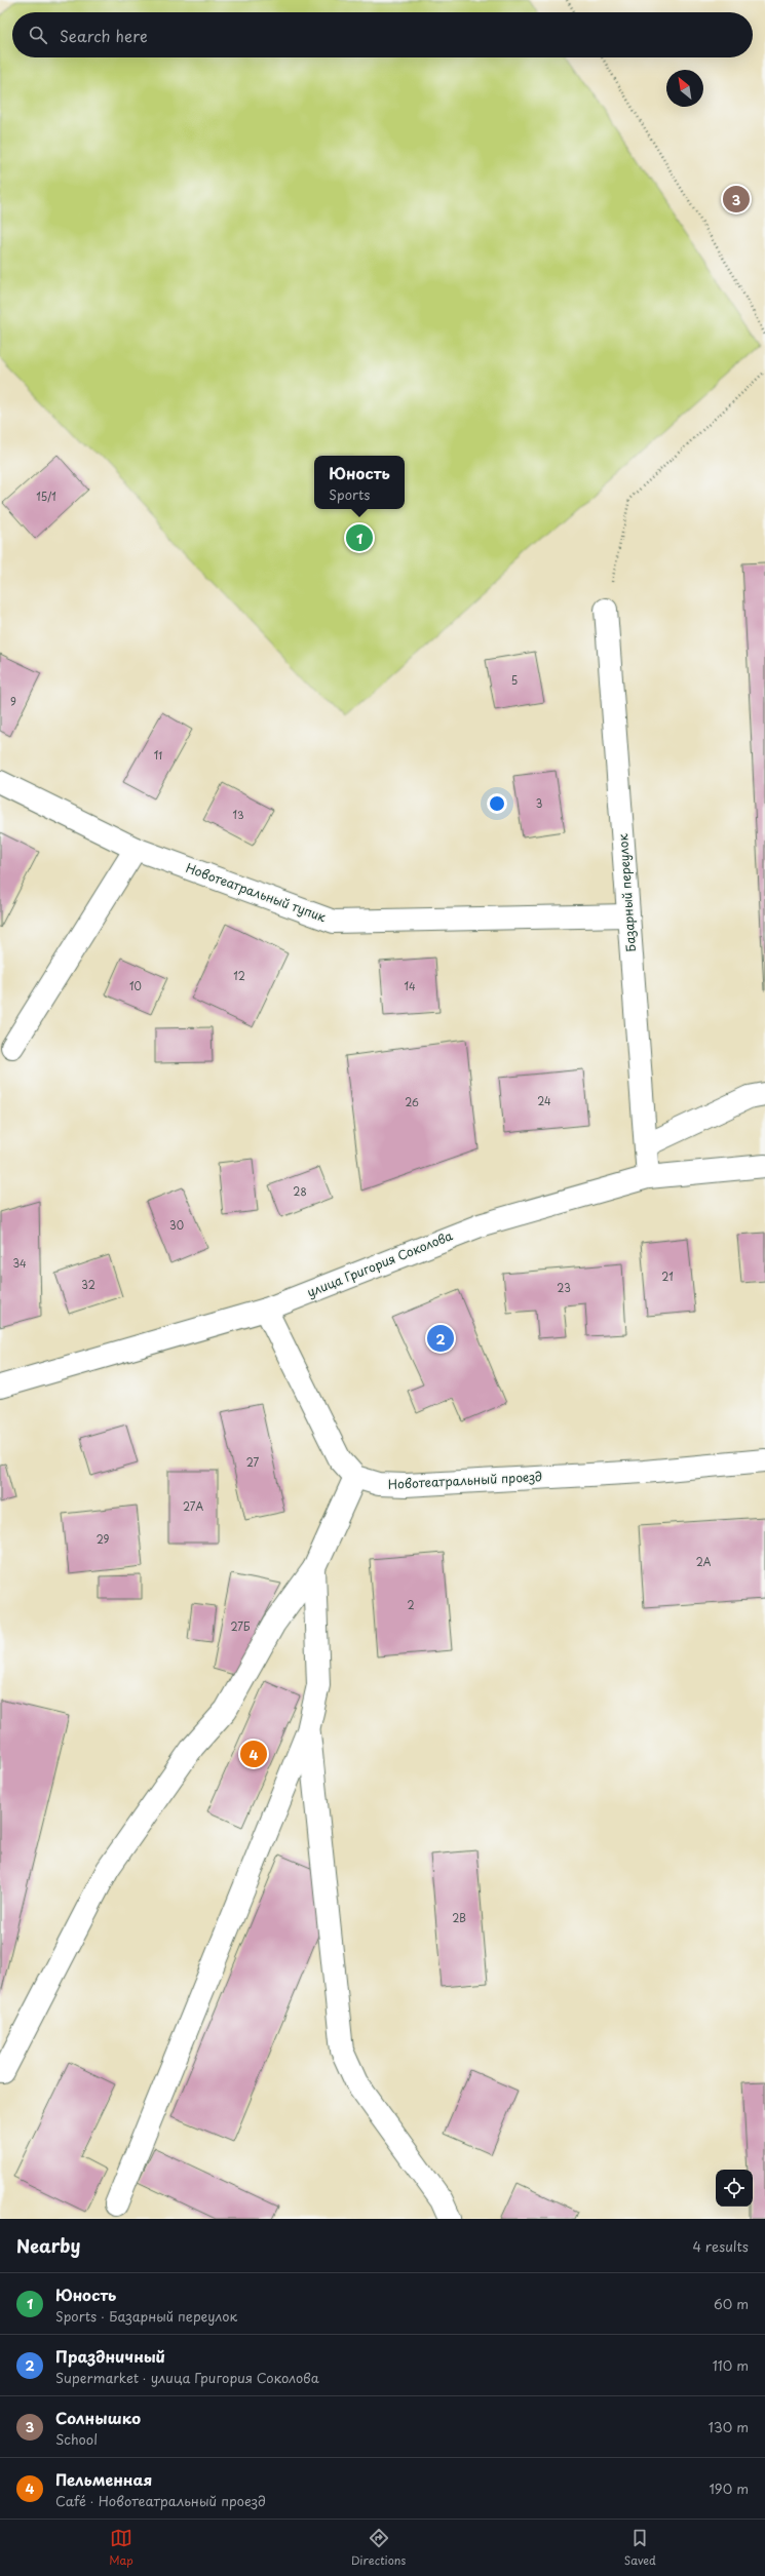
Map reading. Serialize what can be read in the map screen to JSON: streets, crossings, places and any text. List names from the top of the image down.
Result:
{
  "streets": {
    "street": [
      "Новотеатральный тупик",
      "Базарный переулок",
      "улица Григория Соколова",
      "Новотеатральный проезд"
    ]
  },
  "crossings": [
    ["Новотеатральный тупик", "Базарный переулок"],
    ["Базарный переулок", "улица Григория Соколова"]
  ],
  "house_numbers": [
    "15/1",
    "5",
    "9",
    "11",
    "3",
    "13",
    "12",
    "10",
    "14",
    "24",
    "26",
    "28",
    "30",
    "34",
    "21",
    "32",
    "23",
    "27",
    "27А",
    "29",
    "2А",
    "2",
    "27Б",
    "2В"
  ],
  "north": "top left",
  "page": {
    "search": "Search here",
    "pins": [
      "3",
      "1",
      "2",
      "4"
    ],
    "popup": ["Юность", "Sports"],
    "heading": ["Nearby", "4 results"],
    "list": [
      {
        "mark": "1",
        "name": "Юность",
        "note": "Sports · Базарный переулок",
        "value": "60 m"
      },
      {
        "mark": "2",
        "name": "Праздничный",
        "note": "Supermarket · улица Григория Соколова",
        "value": "110 m"
      },
      {
        "mark": "3",
        "name": "Солнышко",
        "note": "School",
        "value": "130 m"
      },
      {
        "mark": "4",
        "name": "Пельменная",
        "note": "Café · Новотеатральный проезд",
        "value": "190 m"
      }
    ],
    "nav": ["Map", "Directions", "Saved"]
  }
}
